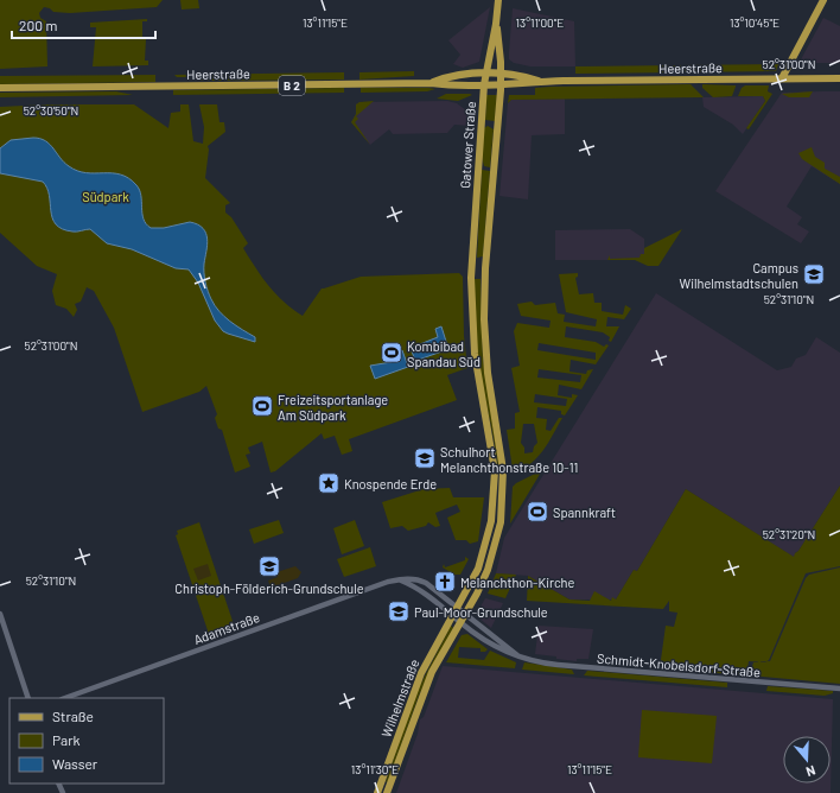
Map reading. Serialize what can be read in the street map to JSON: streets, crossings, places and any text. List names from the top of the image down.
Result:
{
  "streets": {
    "main road": [
      "Heerstraße",
      "B 2",
      "Gatower Straße",
      "Wilhelmstraße"
    ],
    "street": ["Adamstraße", "Schmidt-Knobelsdorf-Straße"]
  },
  "crossings": [
    ["Heerstraße", "Gatower Straße"],
    ["Gatower Straße", "Wilhelmstraße"],
    ["Schmidt-Knobelsdorf-Straße", "Wilhelmstraße"]
  ],
  "parks": ["Südpark"],
  "places": {
    "school or university": [
      "Campus Wilhelmstadtschulen",
      "Schulhort Melanchthonstraße 10-11",
      "Christoph-Földerich-Grundschule",
      "Paul-Moor-Grundschule"
    ],
    "sports": ["Kombibad Spandau Süd", "Freizeitsportanlage Am Südpark", "Spannkraft"],
    "place": ["Knospende Erde"],
    "church": ["Melanchthon-Kirche"]
  },
  "legend": ["Straße", "Park", "Wasser"],
  "scale_bar": "200 m",
  "north": "bottom",
  "coordinates": [
    "13°11'00\"E",
    "13°11'15\"E",
    "13°10'45\"E",
    "52°31'00\"N",
    "52°30'50\"N",
    "52°31'10\"N",
    "52°31'20\"N",
    "13°11'30\"E"
  ]
}
